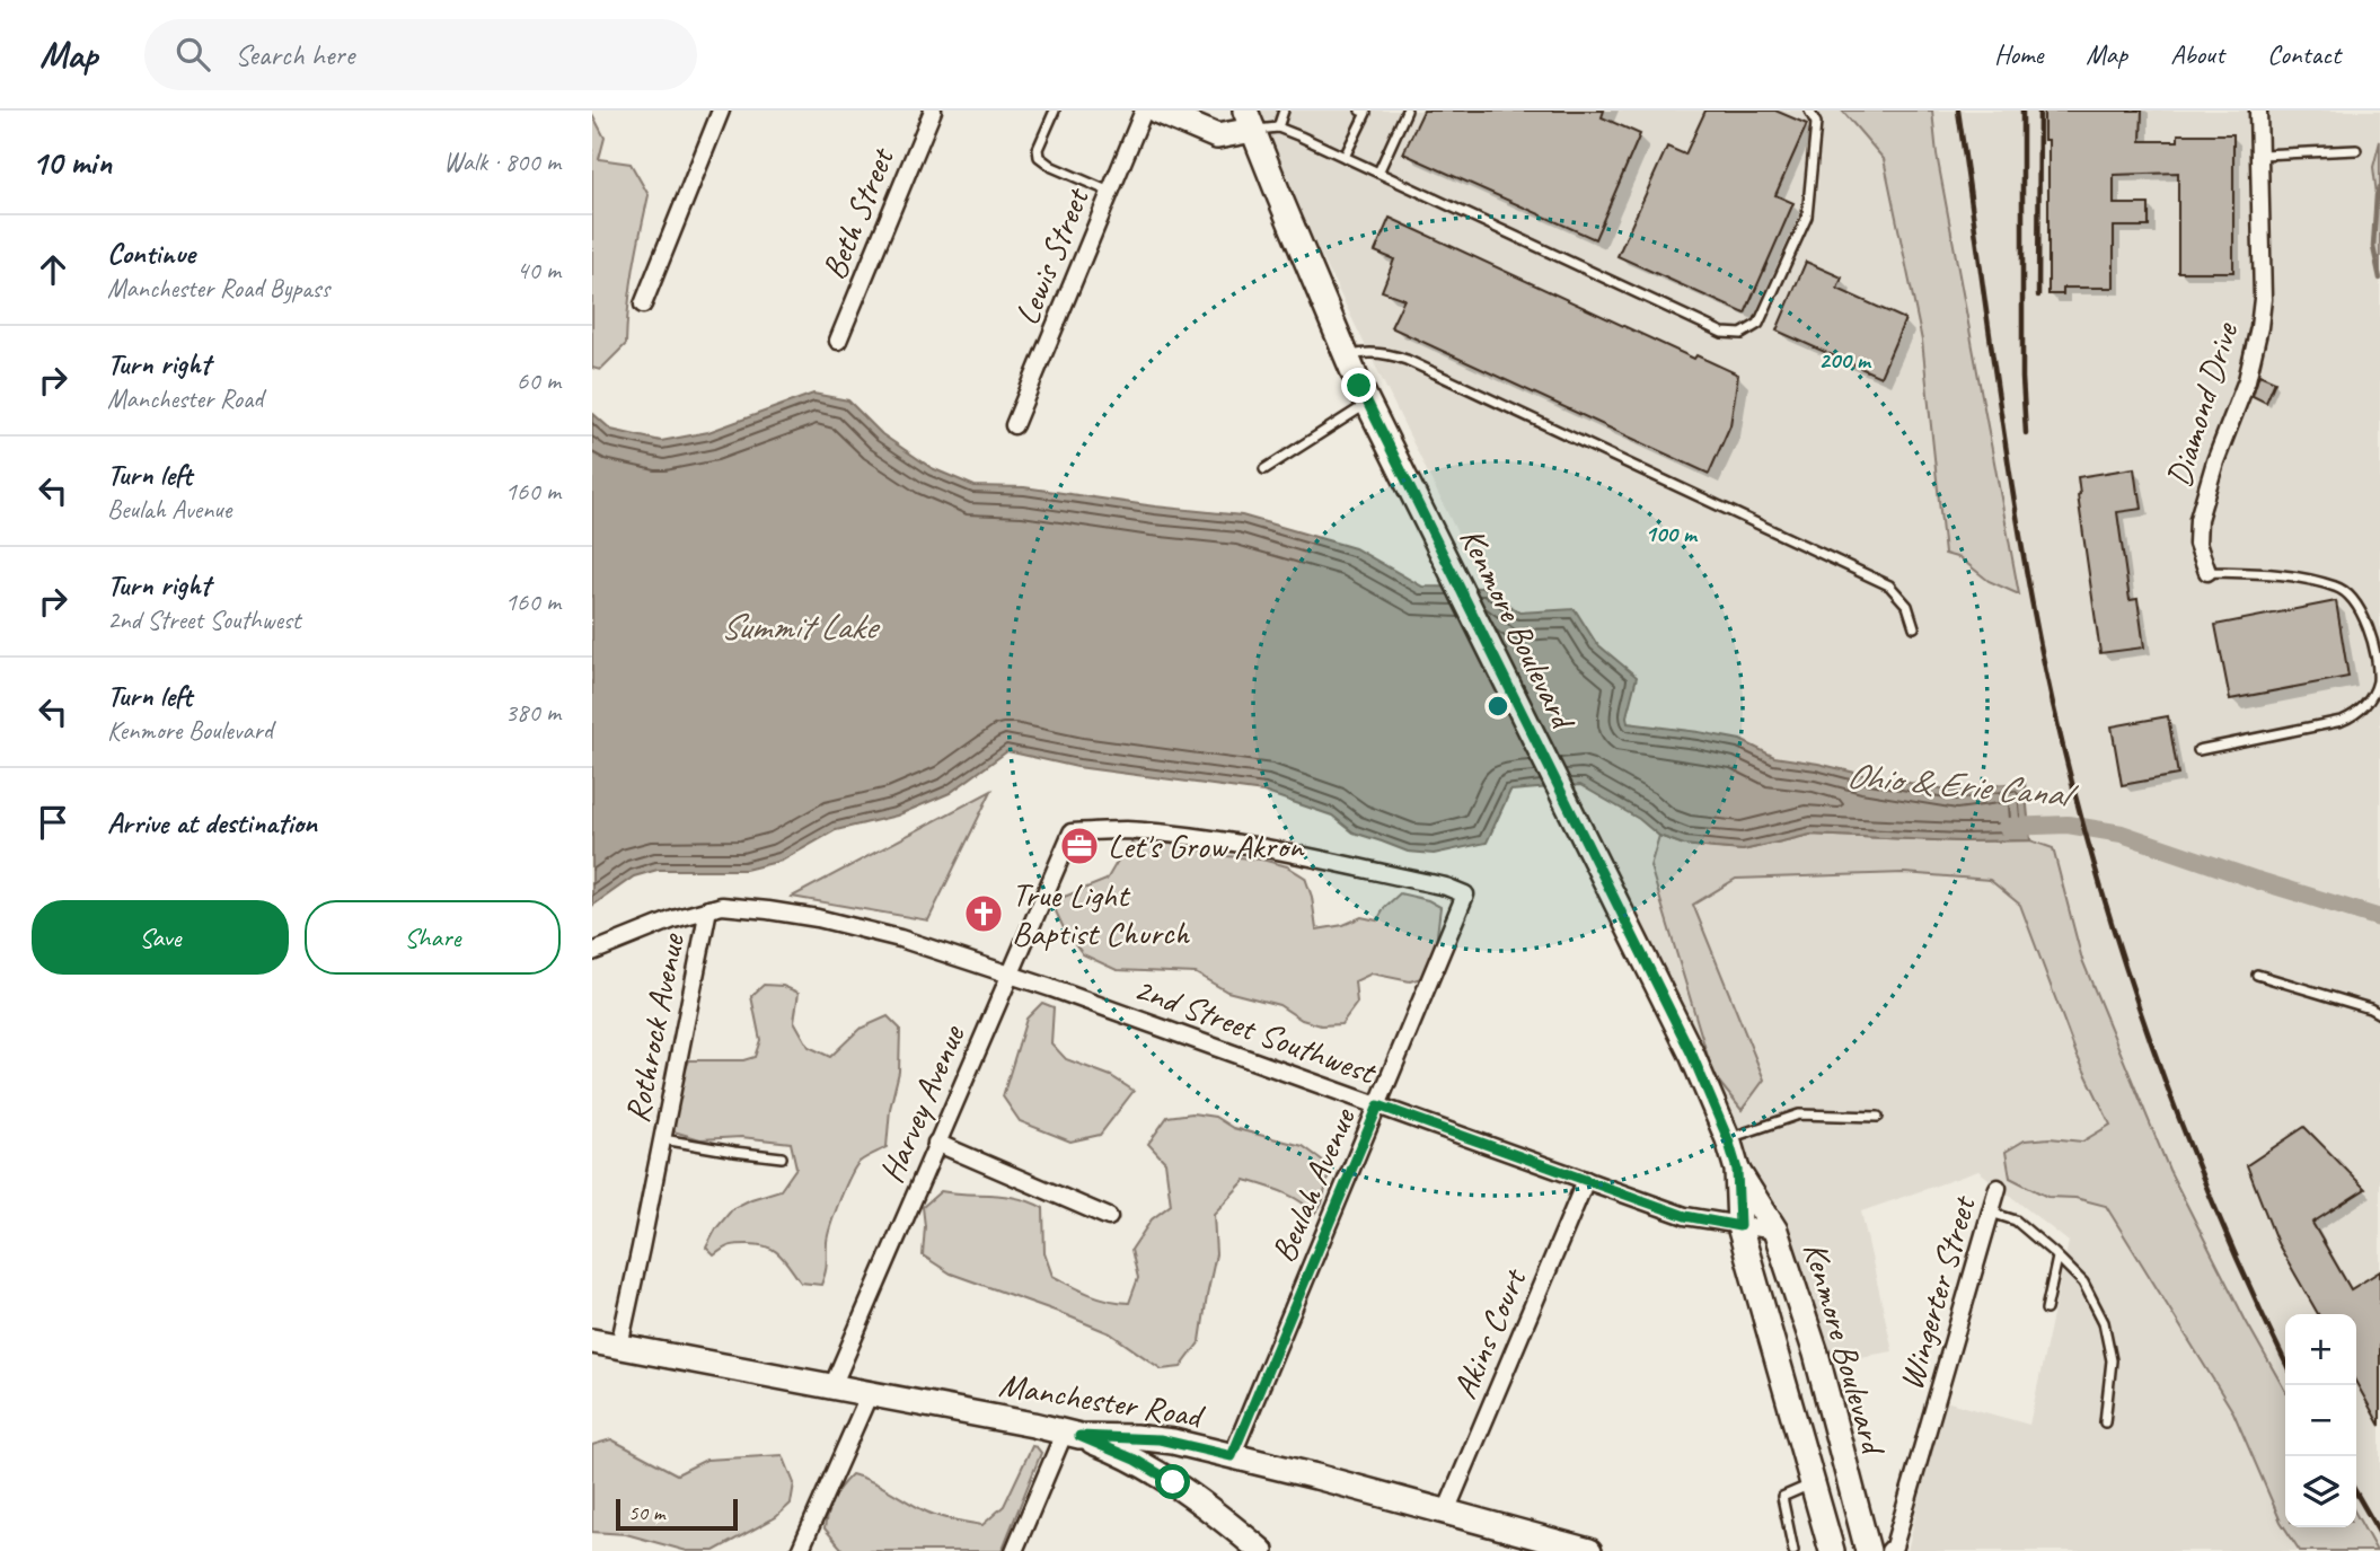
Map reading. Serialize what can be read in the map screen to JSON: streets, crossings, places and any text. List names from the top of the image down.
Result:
{
  "streets": {
    "main road": ["Kenmore Boulevard", "Manchester Road"],
    "street": [
      "Beth Street",
      "Lewis Street",
      "Diamond Drive",
      "Rothrock Avenue",
      "2nd Street Southwest",
      "Harvey Avenue",
      "Beulah Avenue",
      "Wingerter Street",
      "Akins Court"
    ]
  },
  "crossings": [
    ["Kenmore Boulevard", "2nd Street Southwest"],
    ["Rothrock Avenue", "2nd Street Southwest"],
    ["Rothrock Avenue", "Manchester Road"],
    ["2nd Street Southwest", "Harvey Avenue"],
    ["2nd Street Southwest", "Beulah Avenue"],
    ["2nd Street Southwest", "Akins Court"],
    ["Harvey Avenue", "Beulah Avenue"],
    ["Harvey Avenue", "Manchester Road"],
    ["Beulah Avenue", "Manchester Road"],
    ["Akins Court", "Manchester Road"]
  ],
  "water": ["Summit Lake", "Ohio & Erie Canal"],
  "places": {
    "office": ["Let's Grow Akron"],
    "church": ["True Light Baptist Church"]
  },
  "scale_bar": "50 m",
  "page": {
    "header": "Map",
    "search": "Search here",
    "nav": [
      "Home",
      "Map",
      "About",
      "Contact"
    ],
    "heading": ["10 min", "Walk · 800 m"],
    "list": [
      ["Continue", "Manchester Road Bypass", "40 m"],
      ["Turn right", "Manchester Road", "60 m"],
      ["Turn left", "Beulah Avenue", "160 m"],
      ["Turn right", "2nd Street Southwest", "160 m"],
      ["Turn left", "Kenmore Boulevard", "380 m"],
      "Arrive at destination"
    ],
    "buttons": ["Save", "Share"],
    "map_buttons": ["+", "−"],
    "scale": "50 m"
  },
  "rings": ["200 m", "100 m"]
}
